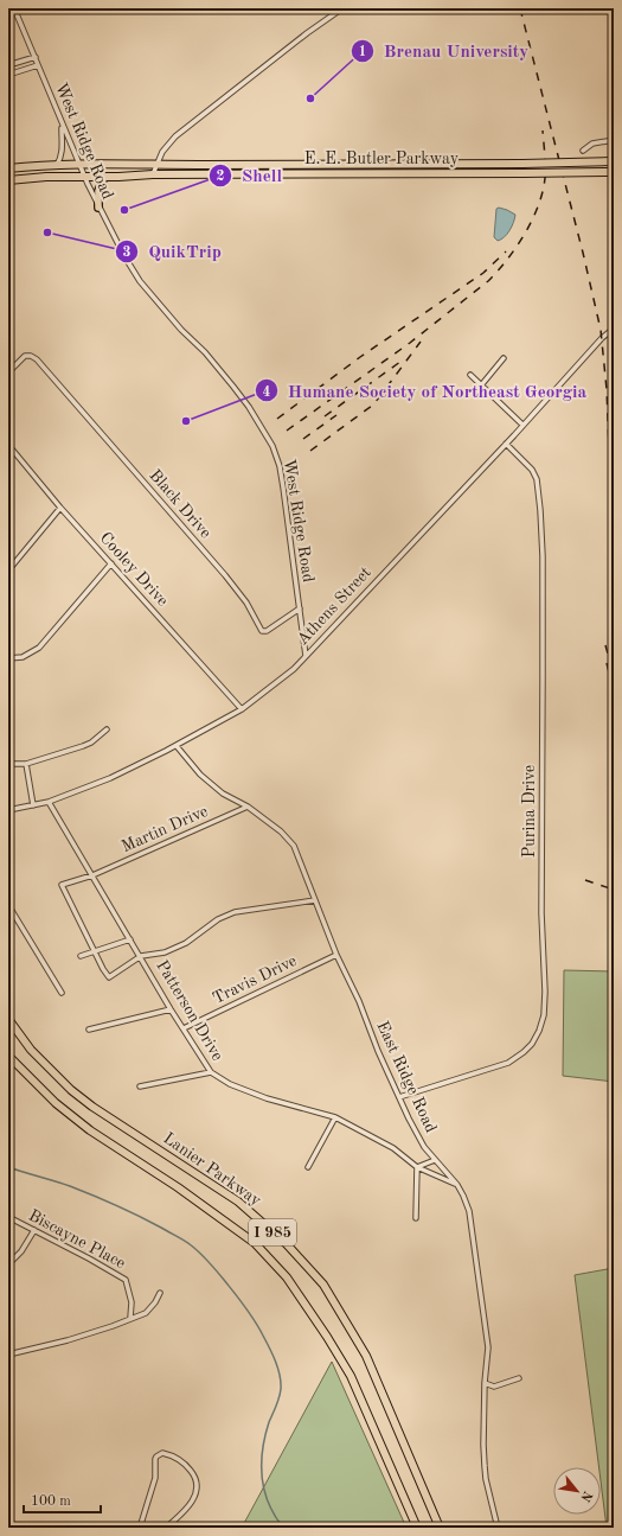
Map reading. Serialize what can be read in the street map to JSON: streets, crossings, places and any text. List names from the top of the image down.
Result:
{
  "streets": {
    "highway": ["E. E. Butler Parkway", "Lanier Parkway", "I 985"],
    "street": [
      "West Ridge Road",
      "Black Drive",
      "Cooley Drive",
      "Athens Street",
      "Purina Drive",
      "Martin Drive",
      "Travis Drive",
      "Patterson Drive",
      "East Ridge Road",
      "Biscayne Place"
    ]
  },
  "crossings": [
    ["West Ridge Road", "E. E. Butler Parkway"],
    ["West Ridge Road", "Black Drive"],
    ["West Ridge Road", "Athens Street"],
    ["Cooley Drive", "Athens Street"],
    ["Athens Street", "Purina Drive"],
    ["Athens Street", "Patterson Drive"],
    ["Athens Street", "East Ridge Road"],
    ["Purina Drive", "East Ridge Road"],
    ["Martin Drive", "Patterson Drive"],
    ["Martin Drive", "East Ridge Road"],
    ["Travis Drive", "Patterson Drive"],
    ["Travis Drive", "East Ridge Road"],
    ["Patterson Drive", "East Ridge Road"]
  ],
  "places": [
    "Brenau University",
    "Shell",
    "QuikTrip",
    "Humane Society of Northeast Georgia"
  ],
  "scale_bar": "100 m",
  "north": "bottom right"
}
